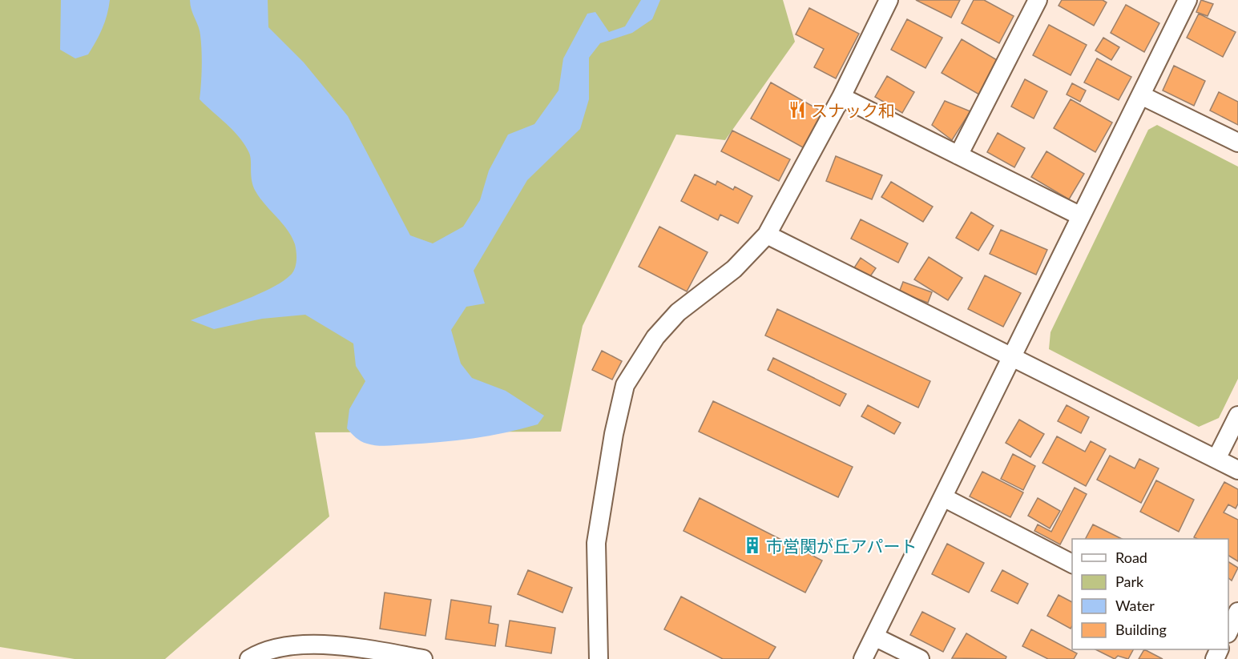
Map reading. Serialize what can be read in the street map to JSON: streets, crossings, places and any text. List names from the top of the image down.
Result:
{
  "places": {
    "restaurant": ["スナック和"],
    "building": ["市営関が丘アパート"]
  },
  "legend": [
    "Road",
    "Park",
    "Water",
    "Building"
  ]
}
